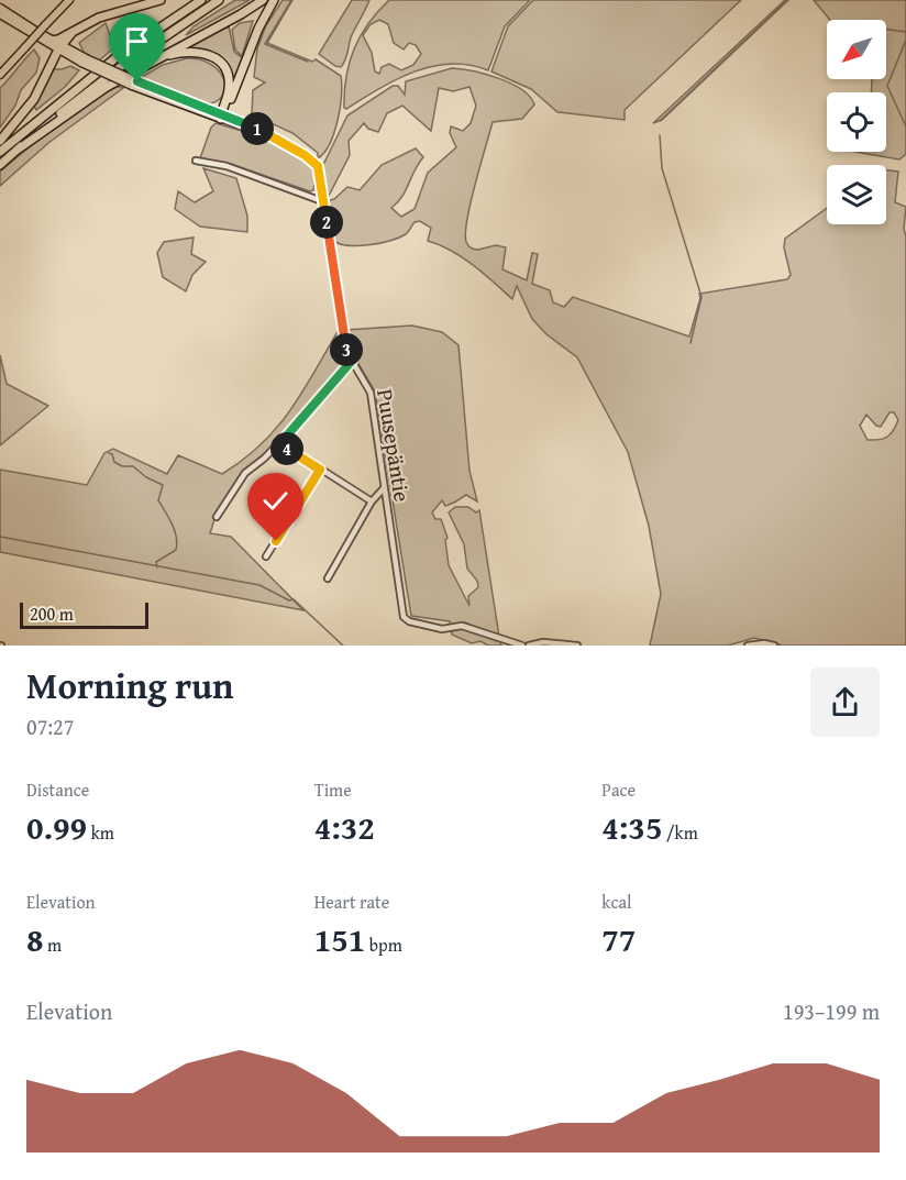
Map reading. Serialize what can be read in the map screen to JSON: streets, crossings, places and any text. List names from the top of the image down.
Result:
{
  "streets": {
    "street": ["Puusepäntie"]
  },
  "scale_bar": "200 m",
  "north": "bottom left",
  "page": {
    "pins": [
      "1",
      "2",
      "3",
      "4"
    ],
    "scale": "200 m",
    "heading": ["Morning run", "07:27"],
    "stats": [
      ["Distance", "0.99 km"],
      ["Time", "4:32"],
      ["Pace", "4:35 /km"],
      ["Elevation", "8 m"],
      ["Heart rate", "151 bpm"],
      ["kcal", "77"]
    ],
    "chart": ["Elevation", "193–199 m"]
  }
}
